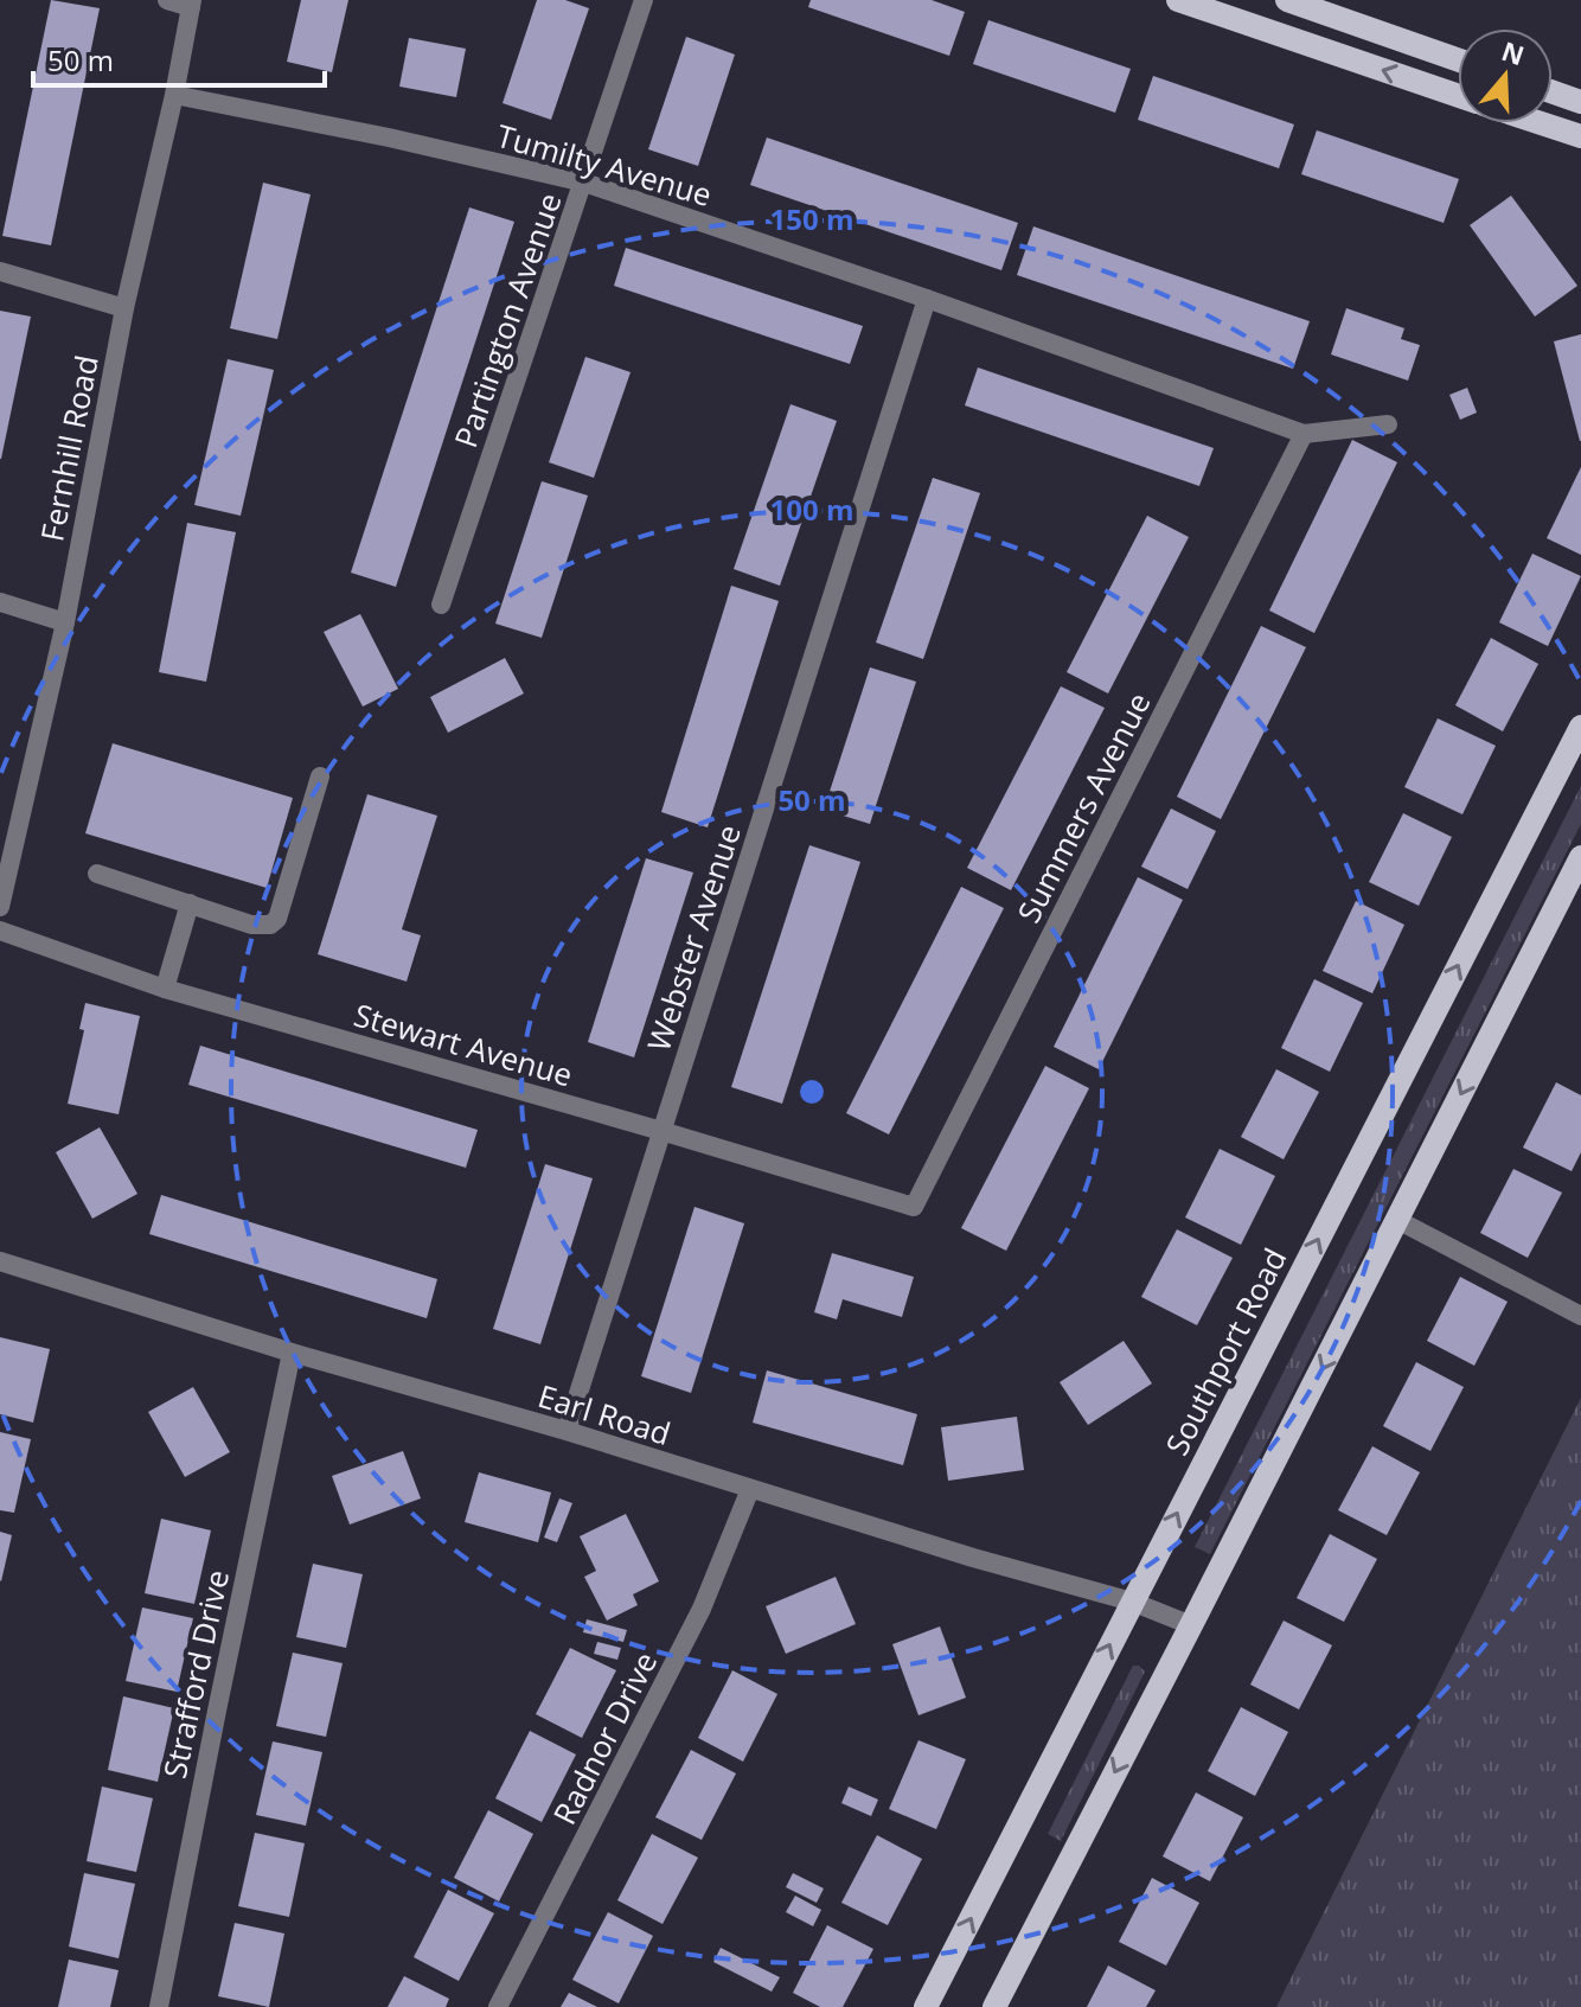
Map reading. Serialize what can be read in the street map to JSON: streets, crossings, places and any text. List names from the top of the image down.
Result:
{
  "streets": {
    "main road": ["Southport Road"],
    "street": [
      "Tumilty Avenue",
      "Partington Avenue",
      "Fernhill Road",
      "Summers Avenue",
      "Webster Avenue",
      "Stewart Avenue",
      "Earl Road",
      "Strafford Drive",
      "Radnor Drive"
    ]
  },
  "crossings": [
    ["Tumilty Avenue", "Partington Avenue"],
    ["Tumilty Avenue", "Fernhill Road"],
    ["Tumilty Avenue", "Summers Avenue"],
    ["Tumilty Avenue", "Webster Avenue"],
    ["Summers Avenue", "Stewart Avenue"],
    ["Webster Avenue", "Stewart Avenue"],
    ["Webster Avenue", "Earl Road"],
    ["Southport Road", "Earl Road"],
    ["Earl Road", "Strafford Drive"],
    ["Earl Road", "Radnor Drive"]
  ],
  "scale_bar": "50 m",
  "north": "top",
  "rings": ["150 m", "100 m", "50 m"]
}
